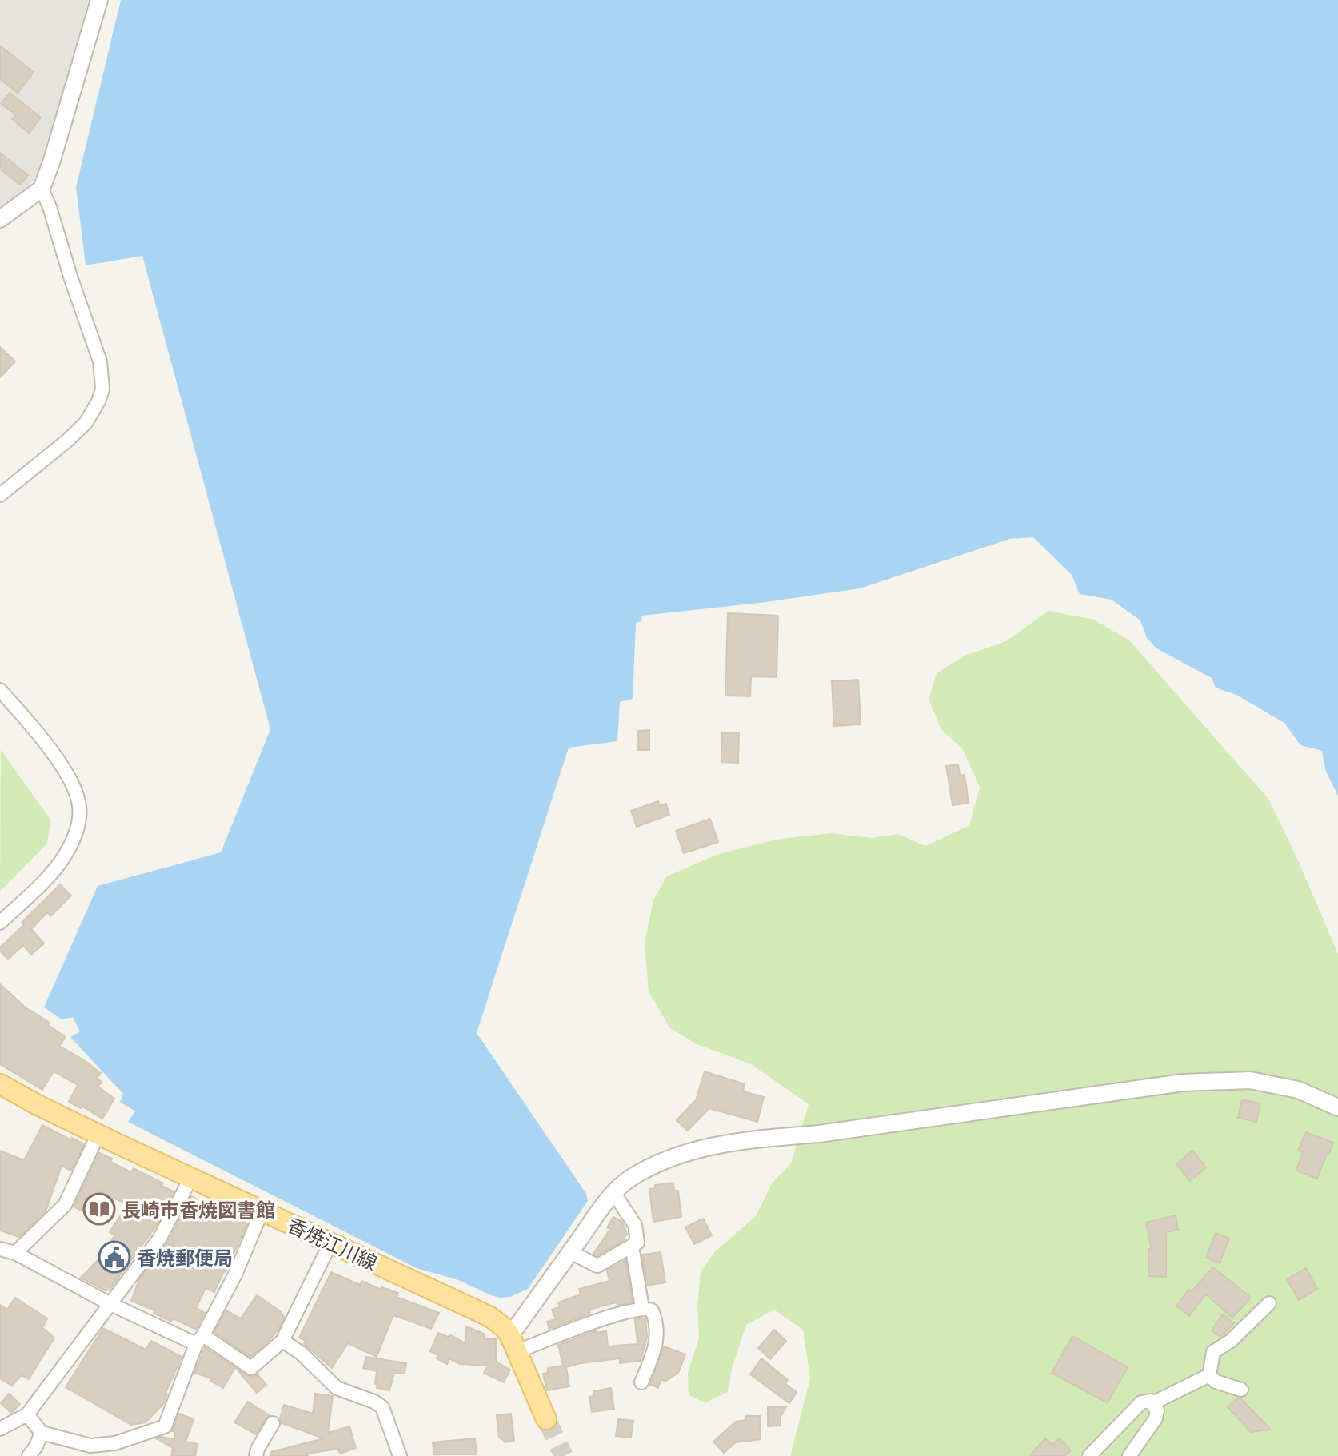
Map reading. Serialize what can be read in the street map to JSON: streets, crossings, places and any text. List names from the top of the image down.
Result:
{
  "streets": {
    "main road": ["香焼江川線"]
  },
  "places": {
    "library": ["長崎市香焼図書館"],
    "public building": ["香焼郵便局"]
  }
}
